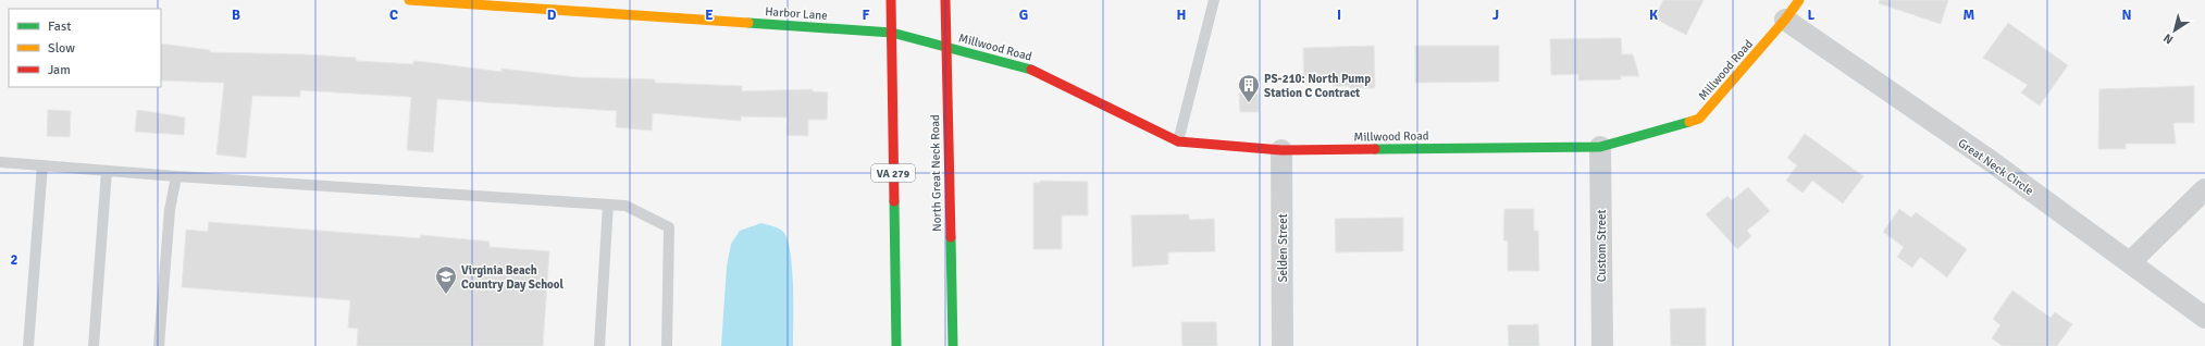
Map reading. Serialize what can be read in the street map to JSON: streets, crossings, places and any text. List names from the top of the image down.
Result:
{
  "streets": {
    "street": [
      "Harbor Lane",
      "Millwood Road",
      "Great Neck Circle",
      "VA 279",
      "North Great Neck Road",
      "Custom Street",
      "Selden Street"
    ]
  },
  "crossings": [
    ["Harbor Lane", "Millwood Road"],
    ["Harbor Lane", "VA 279"],
    ["Harbor Lane", "North Great Neck Road"],
    ["Millwood Road", "Great Neck Circle"],
    ["Millwood Road", "North Great Neck Road"],
    ["Millwood Road", "Custom Street"],
    ["Millwood Road", "Selden Street"]
  ],
  "places": {
    "building": ["PS-210: North Pump Station C Contract"],
    "school or university": ["Virginia Beach Country Day School"]
  },
  "legend": ["Fast", "Slow", "Jam"],
  "north": "bottom left",
  "grid": {
    "columns": [
      "B",
      "C",
      "D",
      "E",
      "F",
      "G",
      "H",
      "I",
      "J",
      "K",
      "L",
      "M",
      "N"
    ],
    "rows": ["2"]
  }
}
